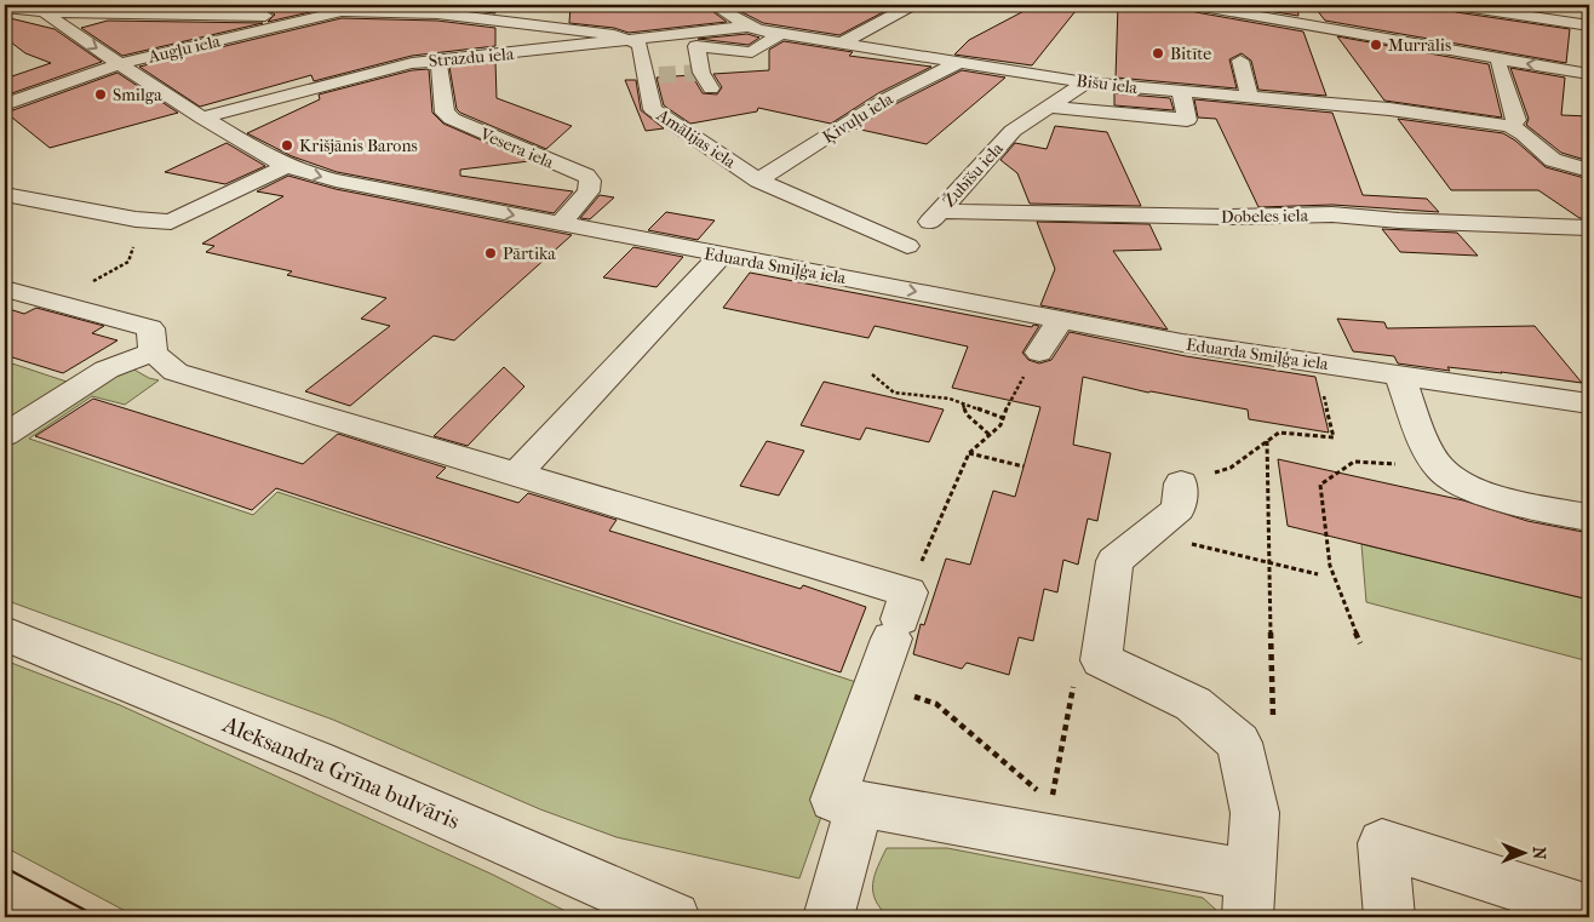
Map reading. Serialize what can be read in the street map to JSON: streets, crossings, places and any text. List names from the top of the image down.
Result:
{
  "streets": {
    "street": [
      "Augļu iela",
      "Strazdu iela",
      "Bišu iela",
      "Ķivuļu iela",
      "Amālijas iela",
      "Vesera iela",
      "Žubīšu iela",
      "Dobeles iela",
      "Eduarda Smiļģa iela",
      "Aleksandra Grīna bulvāris"
    ]
  },
  "crossings": [
    ["Augļu iela", "Eduarda Smiļģa iela"],
    ["Strazdu iela", "Bišu iela"],
    ["Strazdu iela", "Amālijas iela"],
    ["Strazdu iela", "Vesera iela"],
    ["Strazdu iela", "Eduarda Smiļģa iela"],
    ["Bišu iela", "Ķivuļu iela"],
    ["Bišu iela", "Žubīšu iela"],
    ["Ķivuļu iela", "Amālijas iela"],
    ["Amālijas iela", "Žubīšu iela"],
    ["Amālijas iela", "Eduarda Smiļģa iela"],
    ["Vesera iela", "Eduarda Smiļģa iela"],
    ["Žubīšu iela", "Dobeles iela"],
    ["Žubīšu iela", "Eduarda Smiļģa iela"]
  ],
  "places": [
    "Murrālis",
    "Bitīte",
    "Smilga",
    "Krišjānis Barons",
    "Pārtika"
  ],
  "north": "right"
}
